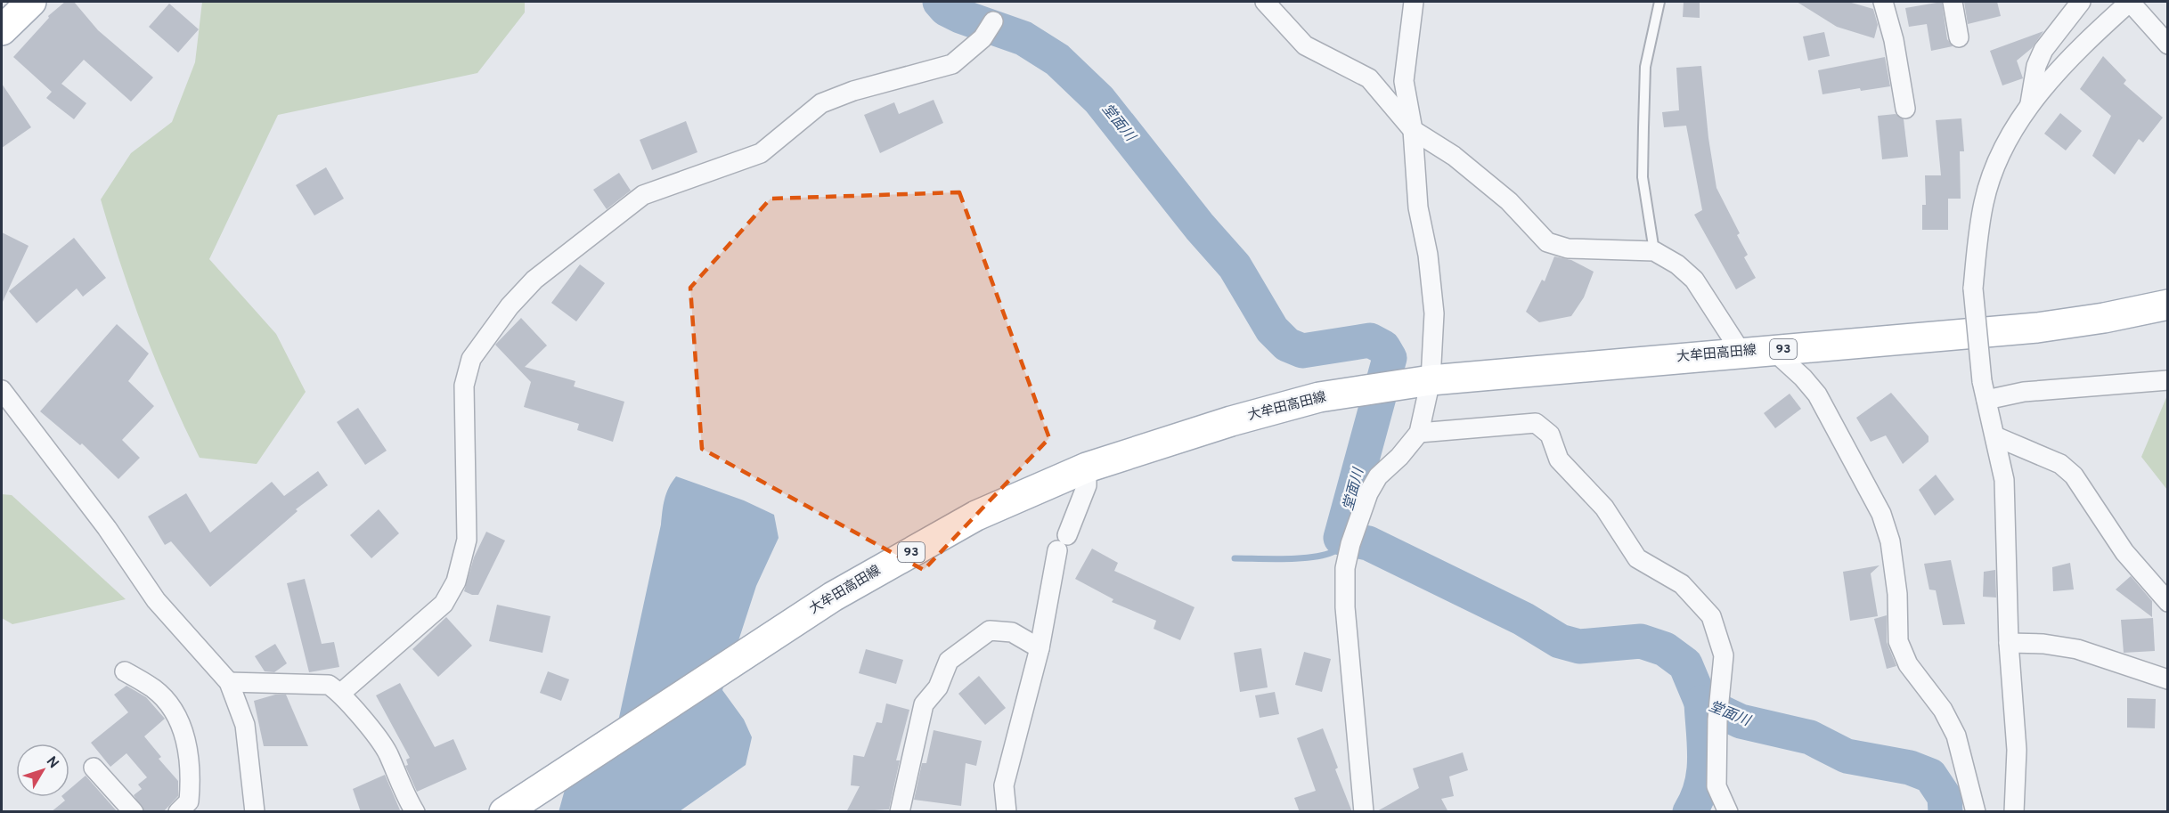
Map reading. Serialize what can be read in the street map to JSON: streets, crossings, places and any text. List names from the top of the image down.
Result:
{
  "streets": {
    "main road": ["93", "大牟田高田線"]
  },
  "water": ["堂面川"],
  "north": "top right"
}
